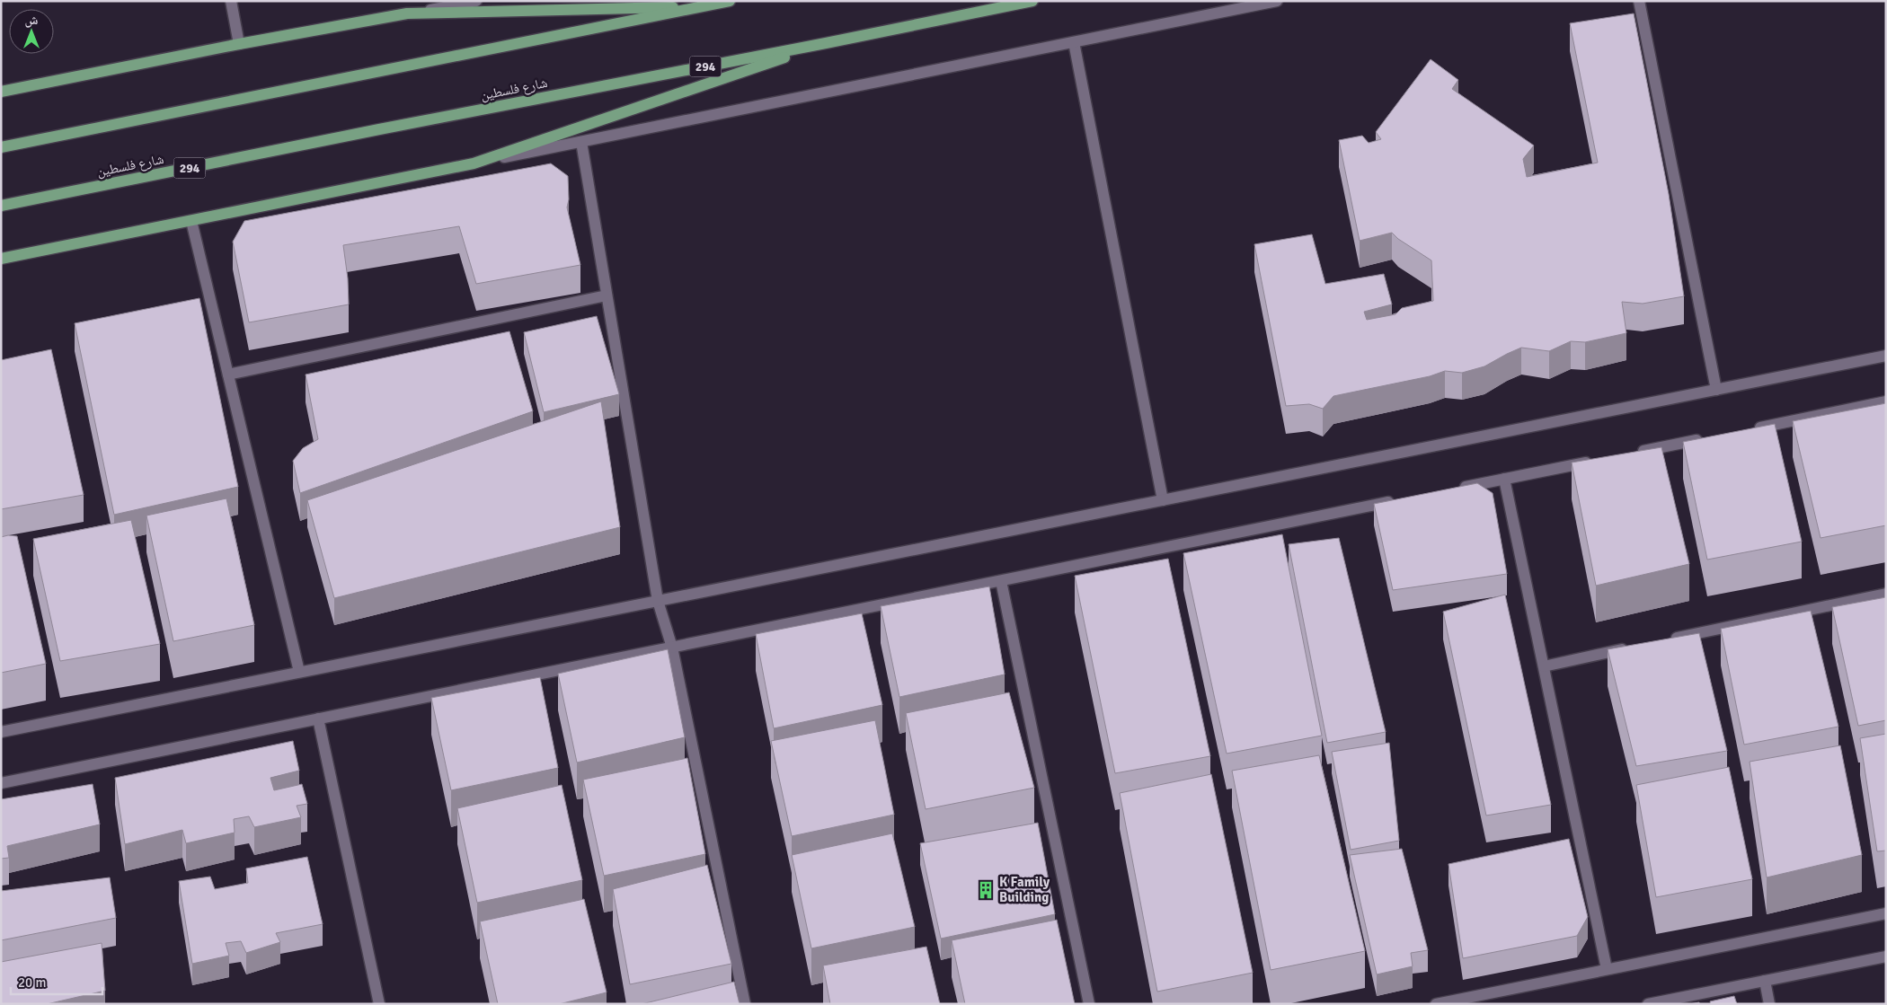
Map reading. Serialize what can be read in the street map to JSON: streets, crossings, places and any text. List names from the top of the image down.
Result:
{
  "streets": {
    "main road": ["294", "شارع فلسطين"]
  },
  "places": {
    "building": ["K Family Building"]
  },
  "scale_bar": "20 m",
  "north": "top"
}
